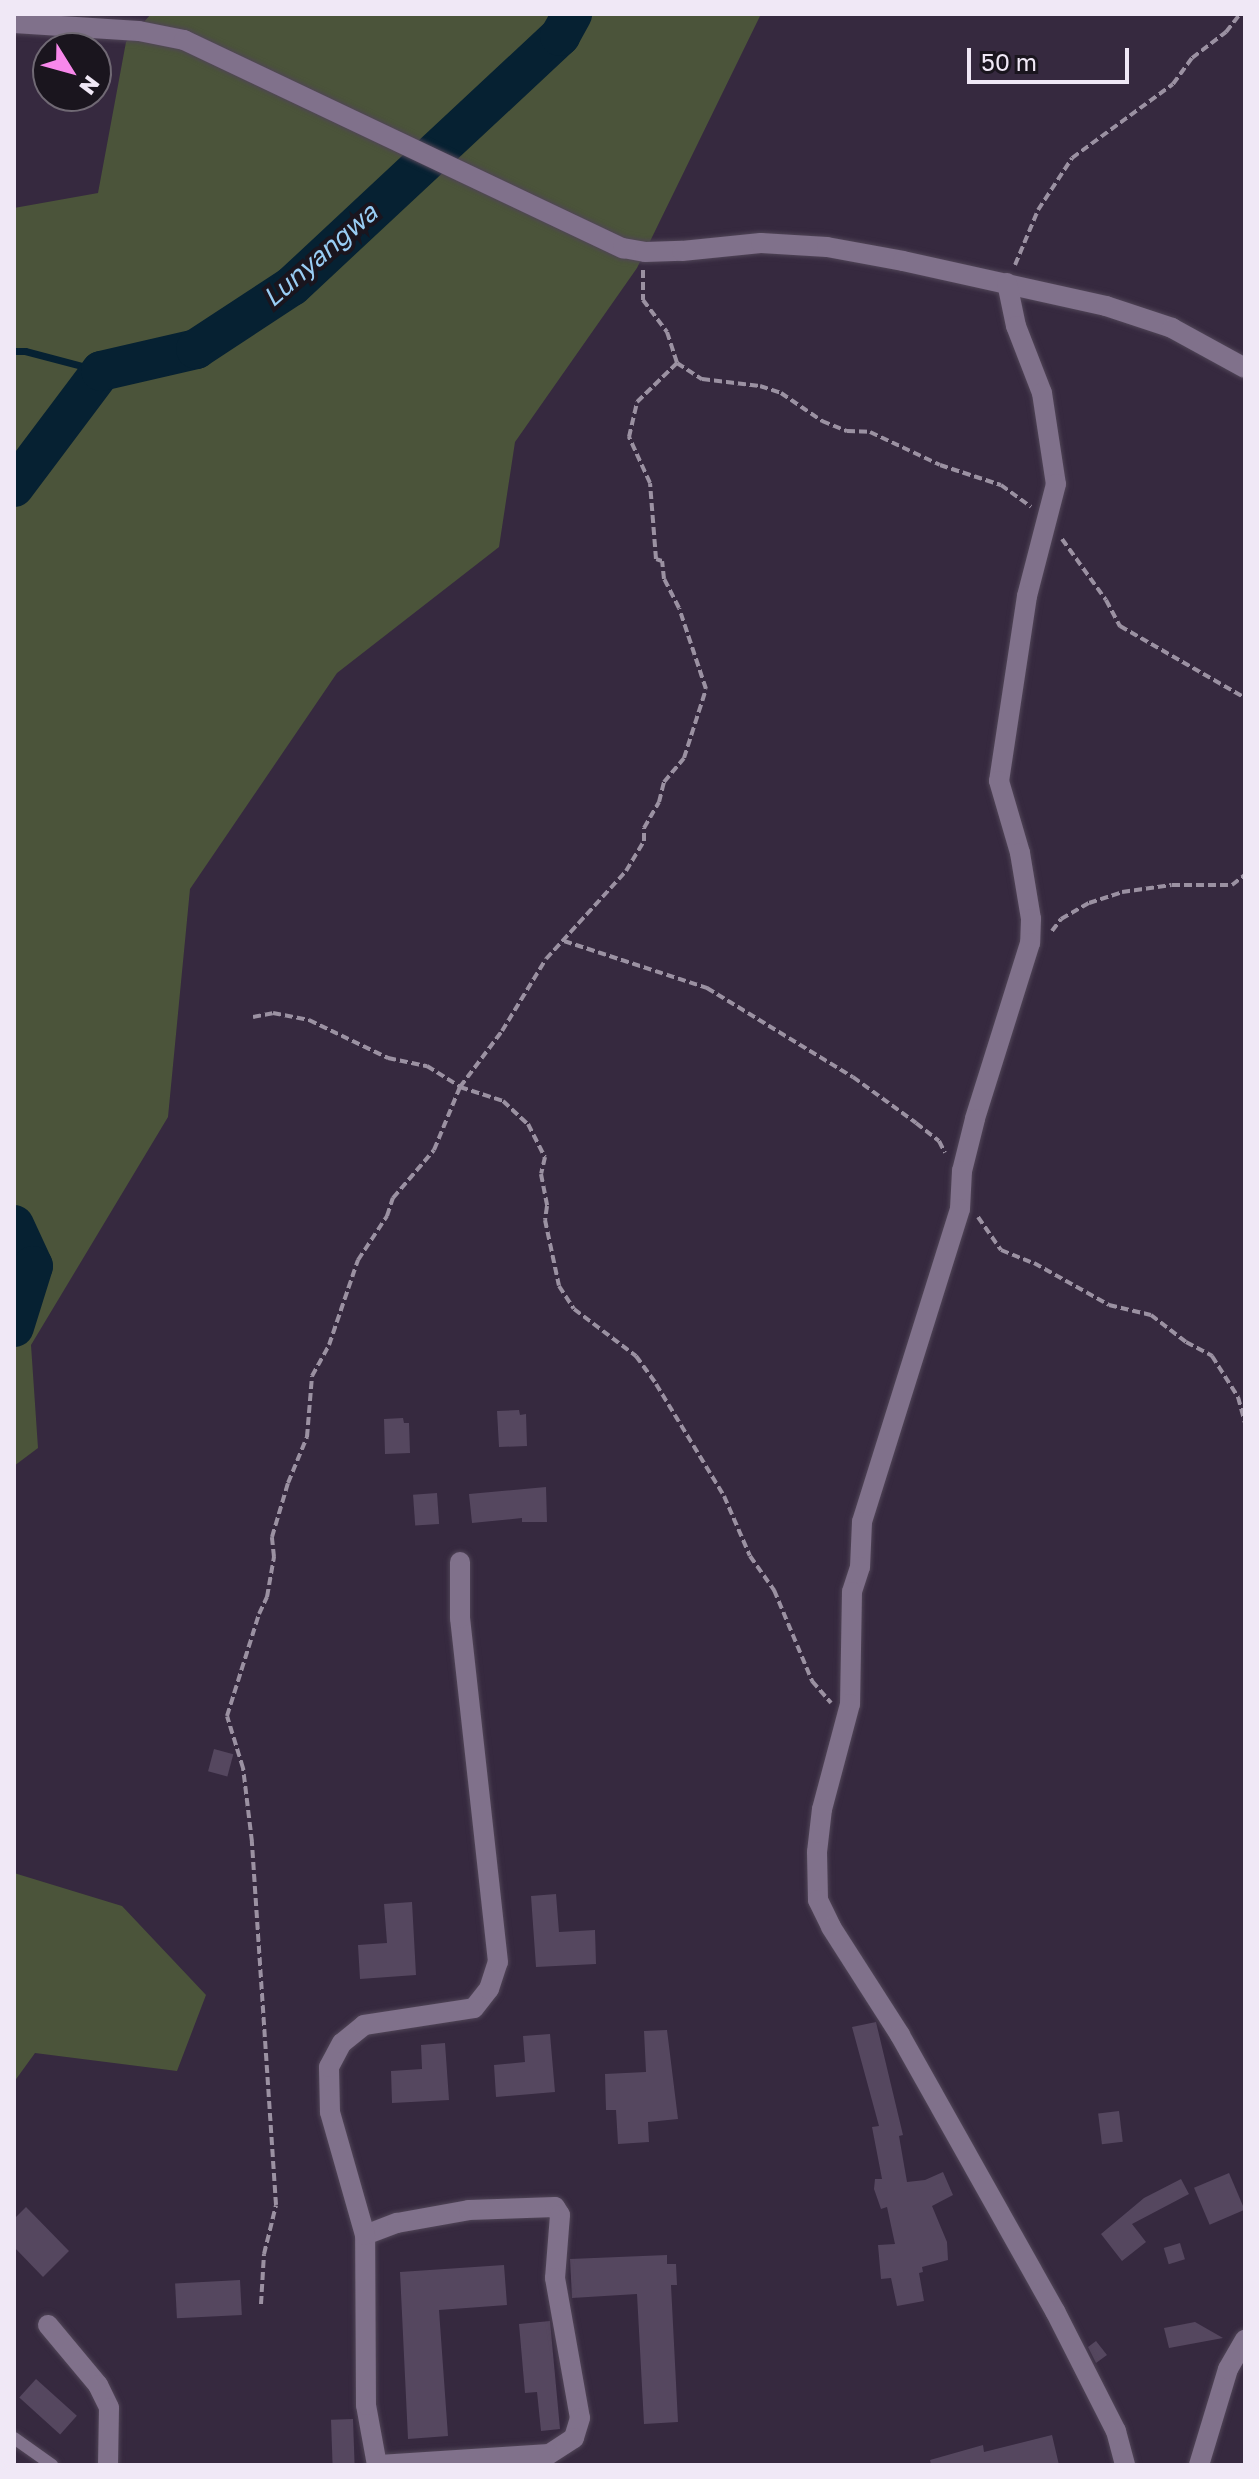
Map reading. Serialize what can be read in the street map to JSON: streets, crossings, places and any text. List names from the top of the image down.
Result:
{
  "water": ["Lunyangwa"],
  "scale_bar": "50 m",
  "north": "bottom right"
}
